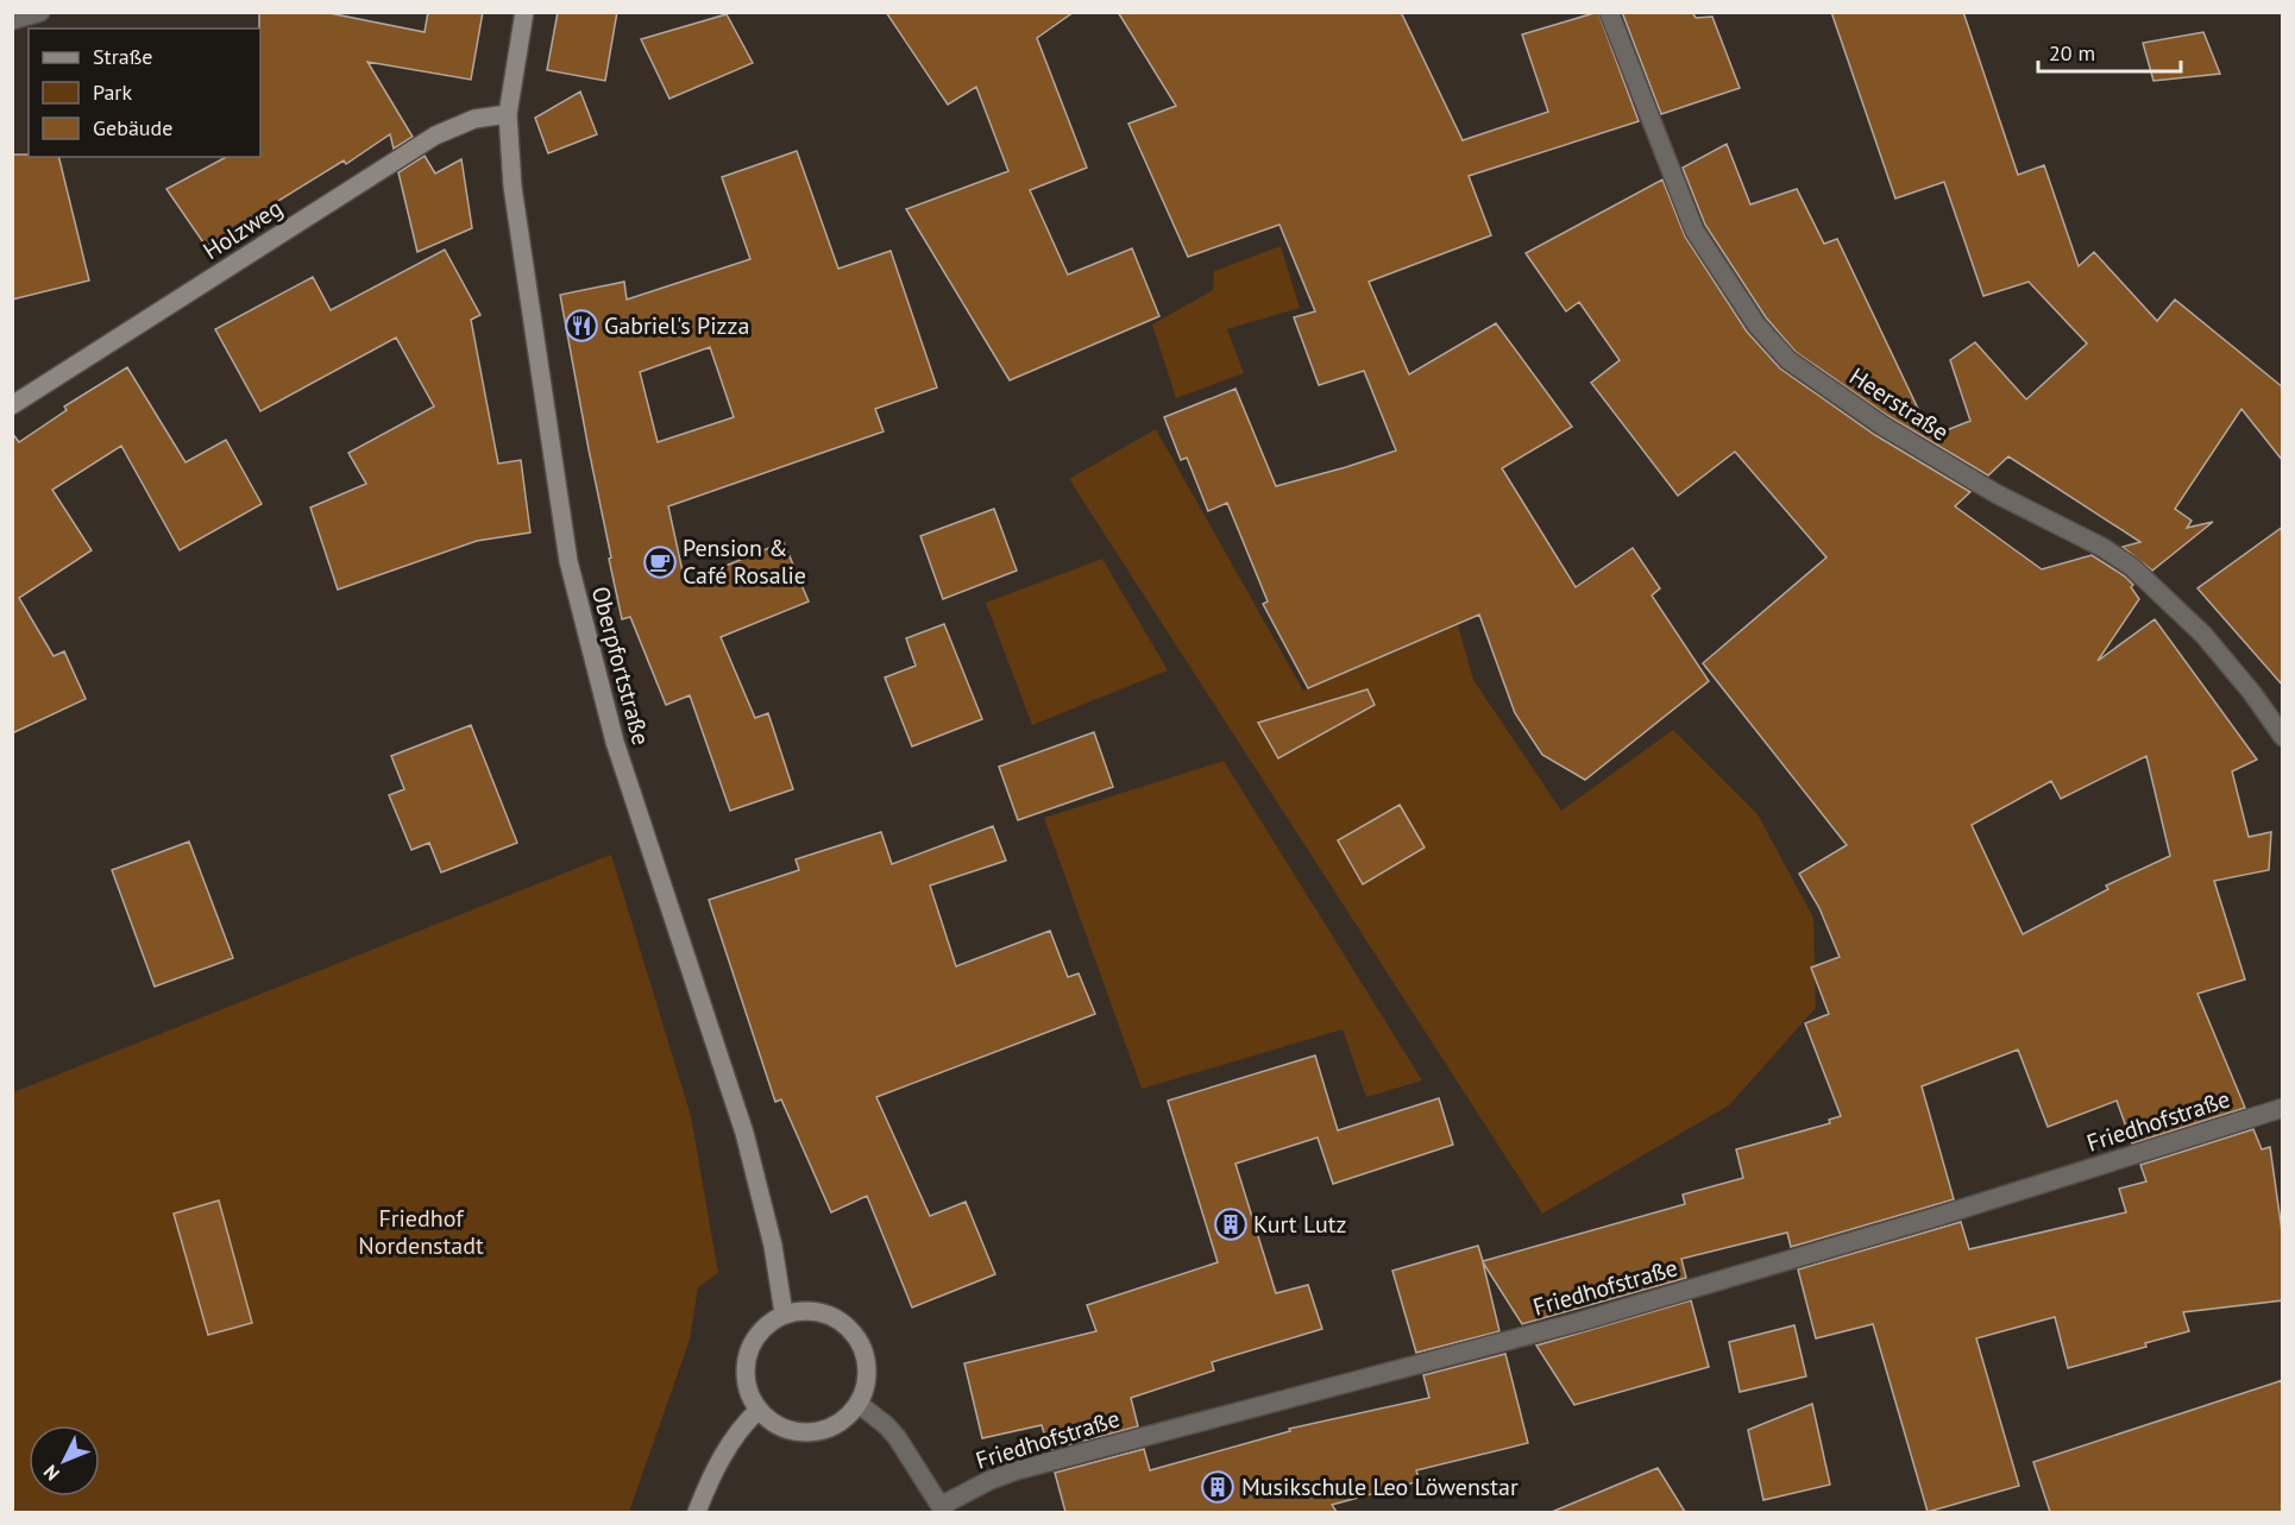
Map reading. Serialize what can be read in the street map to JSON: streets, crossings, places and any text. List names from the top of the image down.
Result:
{
  "streets": {
    "street": [
      "Holzweg",
      "Heerstraße",
      "Oberpfortstraße",
      "Friedhofstraße"
    ]
  },
  "crossings": [
    ["Holzweg", "Oberpfortstraße"]
  ],
  "parks": ["Friedhof Nordenstadt"],
  "places": {
    "restaurant": ["Gabriel's Pizza"],
    "cafe": ["Pension & Café Rosalie"],
    "building": ["Kurt Lutz", "Musikschule Leo Löwenstar"]
  },
  "legend": ["Straße", "Park", "Gebäude"],
  "scale_bar": "20 m",
  "north": "bottom left"
}
